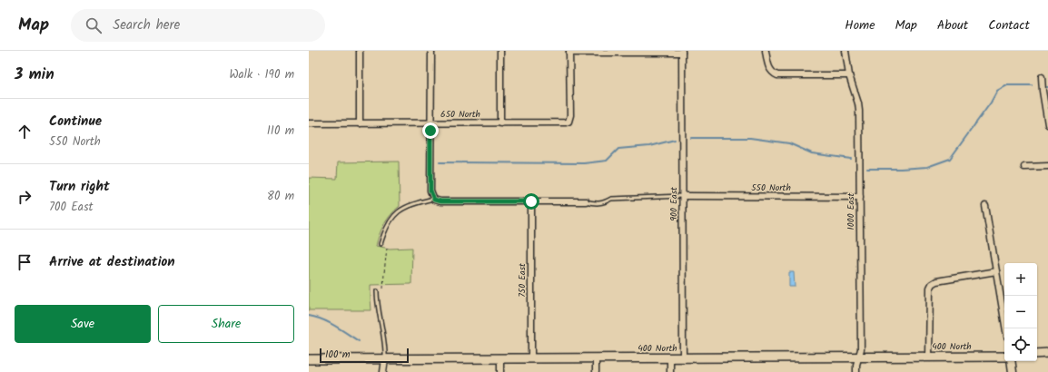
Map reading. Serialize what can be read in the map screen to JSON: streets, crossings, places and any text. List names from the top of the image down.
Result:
{
  "streets": {
    "main road": ["400 North"],
    "street": [
      "650 North",
      "550 North",
      "900 East",
      "1000 East",
      "750 East"
    ]
  },
  "crossings": [
    ["550 North", "900 East"],
    ["550 North", "1000 East"],
    ["900 East", "400 North"],
    ["1000 East", "400 North"],
    ["750 East", "400 North"]
  ],
  "scale_bar": "100 m",
  "page": {
    "header": "Map",
    "search": "Search here",
    "nav": [
      "Home",
      "Map",
      "About",
      "Contact"
    ],
    "heading": ["3 min", "Walk · 190 m"],
    "list": [
      ["Continue", "550 North", "110 m"],
      ["Turn right", "700 East", "80 m"],
      "Arrive at destination"
    ],
    "map_buttons": ["+", "−"],
    "buttons": ["Save", "Share"],
    "scale": "100 m"
  }
}
